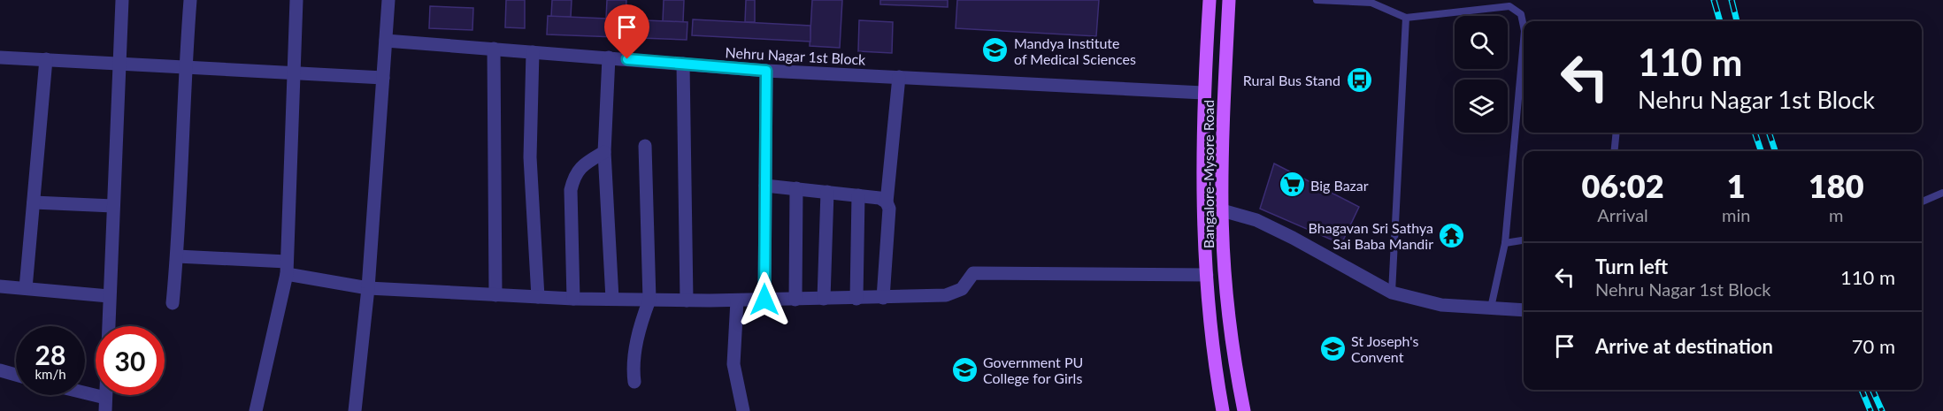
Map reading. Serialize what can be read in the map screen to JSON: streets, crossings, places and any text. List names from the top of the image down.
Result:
{
  "streets": {
    "main road": ["Bangalore-Mysore Road"],
    "street": ["Nehru Nagar 1st Block"]
  },
  "crossings": [
    ["Nehru Nagar 1st Block", "Bangalore-Mysore Road"]
  ],
  "places": {
    "school or university": ["Mandya Institute of Medical Sciences", "St Joseph's Convent", "Government PU College for Girls"],
    "bus stop": ["Rural Bus Stand"],
    "supermarket": ["Big Bazar"],
    "temple": ["Bhagavan Sri Sathya Sai Baba Mandir"]
  },
  "page": {
    "turn": ["110 m", "Nehru Nagar 1st Block"],
    "eta": [
      "06:02",
      "Arrival",
      "1",
      "min",
      "180",
      "m"
    ],
    "list": [
      {
        "name": "Turn left",
        "note": "Nehru Nagar 1st Block",
        "value": "110 m"
      },
      {
        "name": "Arrive at destination",
        "value": "70 m"
      }
    ],
    "speed": "28 km/h",
    "limit": "30"
  }
}
